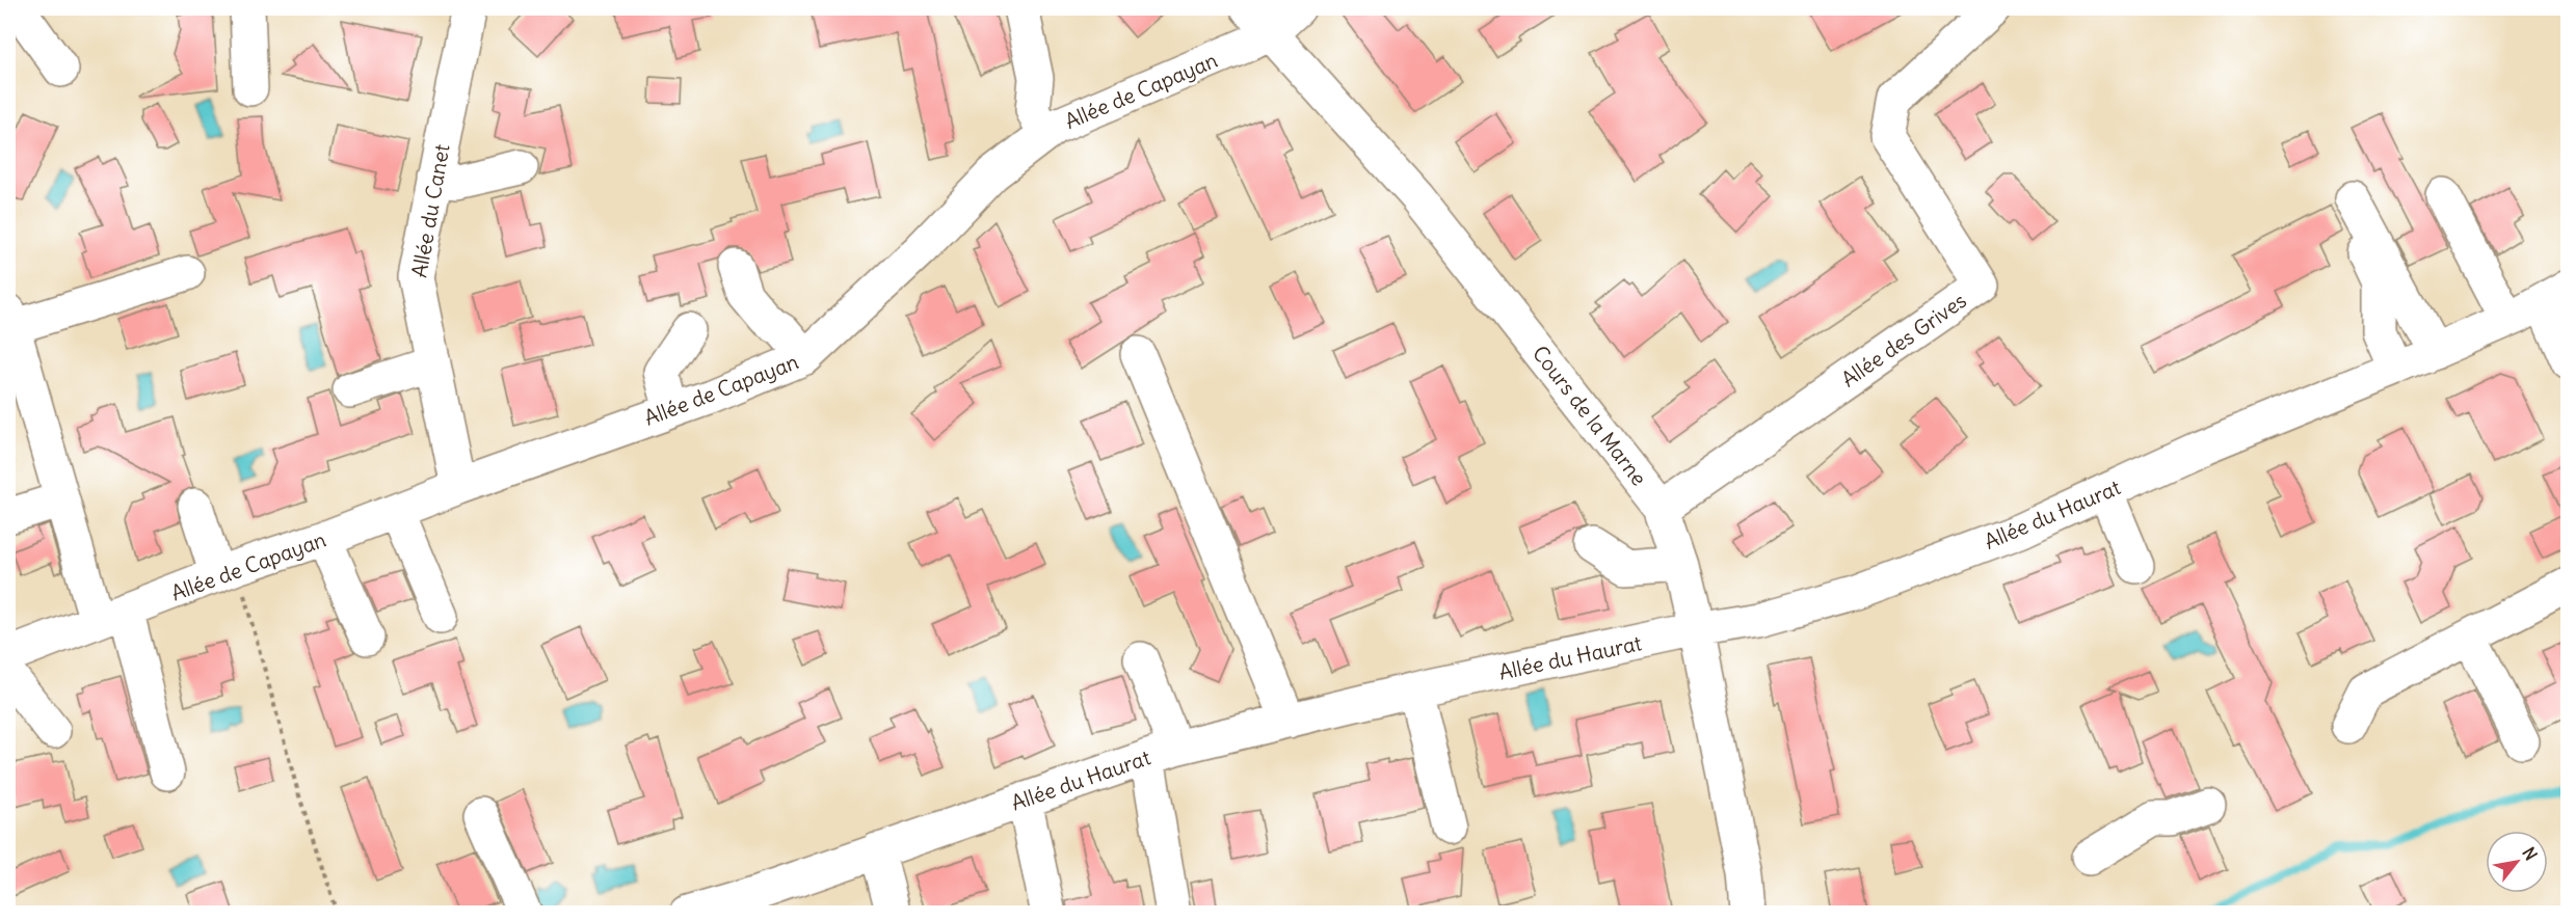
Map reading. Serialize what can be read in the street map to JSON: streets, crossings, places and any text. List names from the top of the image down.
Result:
{
  "streets": {
    "street": [
      "Allée de Capayan",
      "Allée du Canet",
      "Allée des Grives",
      "Cours de la Marne",
      "Allée du Haurat"
    ]
  },
  "crossings": [
    ["Allée de Capayan", "Allée du Canet"],
    ["Allée de Capayan", "Cours de la Marne"],
    ["Allée des Grives", "Cours de la Marne"],
    ["Cours de la Marne", "Allée du Haurat"]
  ],
  "north": "top right"
}
